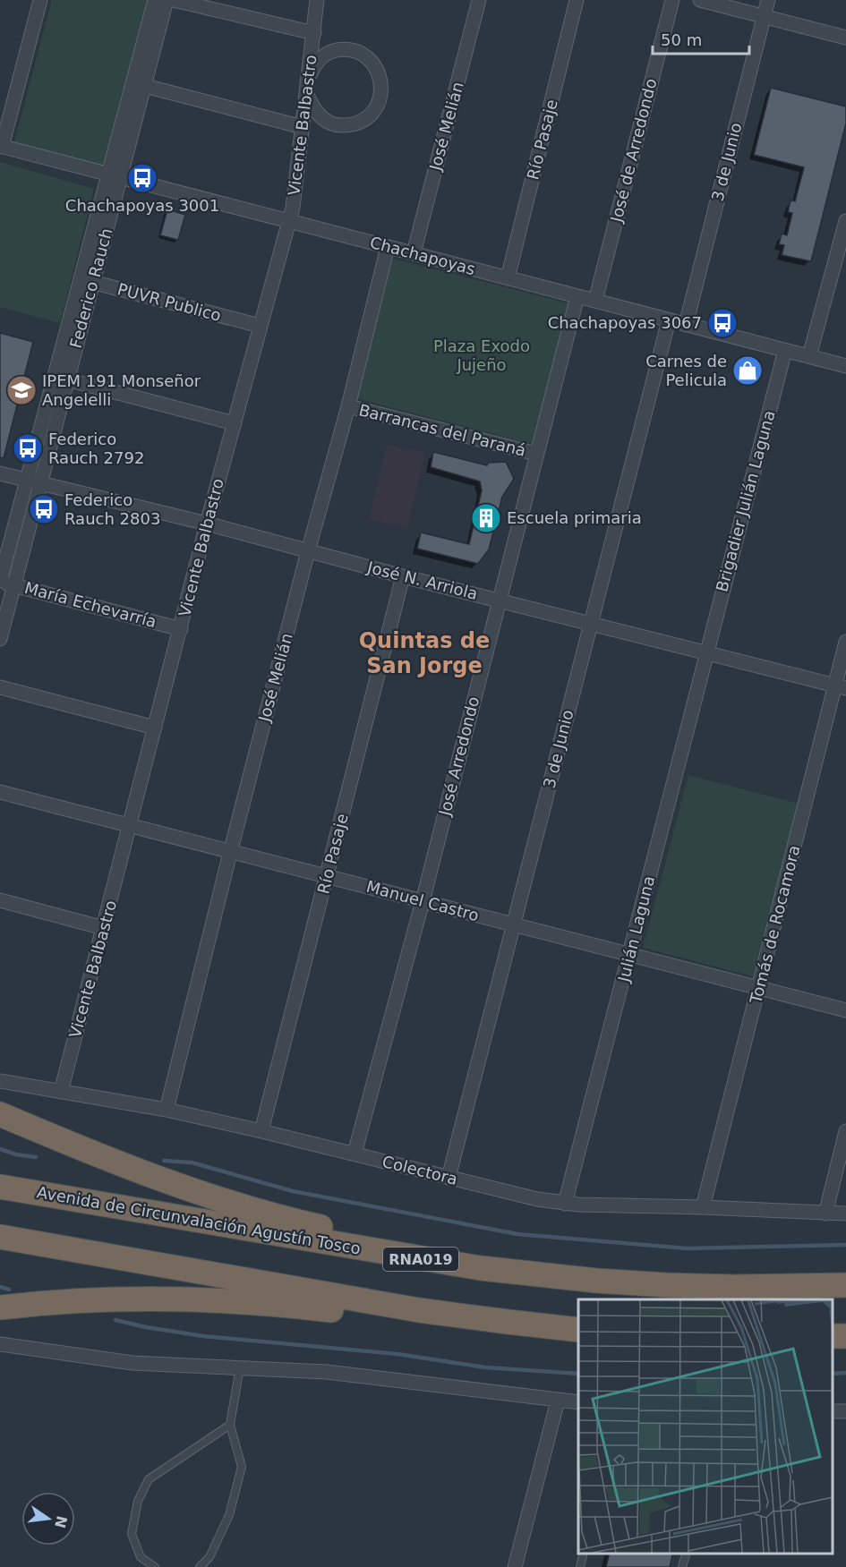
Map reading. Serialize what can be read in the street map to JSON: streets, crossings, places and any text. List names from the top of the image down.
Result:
{
  "streets": {
    "highway": ["Avenida de Circunvalación Agustín Tosco", "RNA019"],
    "street": [
      "Vicente Balbastro",
      "José Melián",
      "Río Pasaje",
      "José de Arredondo",
      "3 de Junio",
      "Chachapoyas",
      "Federico Rauch",
      "PUVR Publico",
      "Barrancas del Paraná",
      "Brigadier Julián Laguna",
      "José N. Arriola",
      "María Echevarría",
      "José Arredondo",
      "Manuel Castro",
      "Tomás de Rocamora",
      "Julián Laguna",
      "Colectora"
    ]
  },
  "crossings": [
    ["Vicente Balbastro", "Chachapoyas"],
    ["Vicente Balbastro", "PUVR Publico"],
    ["Vicente Balbastro", "José N. Arriola"],
    ["Vicente Balbastro", "María Echevarría"],
    ["Vicente Balbastro", "Manuel Castro"],
    ["Vicente Balbastro", "Colectora"],
    ["José Melián", "Chachapoyas"],
    ["José Melián", "Barrancas del Paraná"],
    ["José Melián", "José N. Arriola"],
    ["José Melián", "Manuel Castro"],
    ["José Melián", "Colectora"],
    ["Río Pasaje", "Chachapoyas"],
    ["Río Pasaje", "José N. Arriola"],
    ["Río Pasaje", "Manuel Castro"],
    ["Río Pasaje", "Colectora"],
    ["José de Arredondo", "Chachapoyas"],
    ["3 de Junio", "Chachapoyas"],
    ["3 de Junio", "José N. Arriola"],
    ["3 de Junio", "Manuel Castro"],
    ["3 de Junio", "Colectora"],
    ["Chachapoyas", "Federico Rauch"],
    ["Chachapoyas", "Brigadier Julián Laguna"],
    ["Chachapoyas", "José Arredondo"],
    ["Federico Rauch", "PUVR Publico"],
    ["Federico Rauch", "José N. Arriola"],
    ["Federico Rauch", "María Echevarría"],
    ["Barrancas del Paraná", "José Arredondo"],
    ["Brigadier Julián Laguna", "José N. Arriola"],
    ["Brigadier Julián Laguna", "Julián Laguna"],
    ["José N. Arriola", "José Arredondo"],
    ["José N. Arriola", "Tomás de Rocamora"],
    ["José N. Arriola", "Julián Laguna"],
    ["José Arredondo", "Manuel Castro"],
    ["José Arredondo", "Colectora"],
    ["Manuel Castro", "Tomás de Rocamora"],
    ["Manuel Castro", "Julián Laguna"],
    ["Tomás de Rocamora", "Colectora"],
    ["Julián Laguna", "Colectora"]
  ],
  "districts": ["Quintas de San Jorge"],
  "parks": ["Plaza Exodo Jujeño"],
  "places": {
    "bus stop": [
      "Chachapoyas 3001",
      "Chachapoyas 3067",
      "Federico Rauch 2792",
      "Federico Rauch 2803"
    ],
    "shop": ["Carnes de Pelicula"],
    "school or university": ["IPEM 191 Monseñor Angelelli"],
    "building": ["Escuela primaria"]
  },
  "scale_bar": "50 m",
  "north": "right"
}
